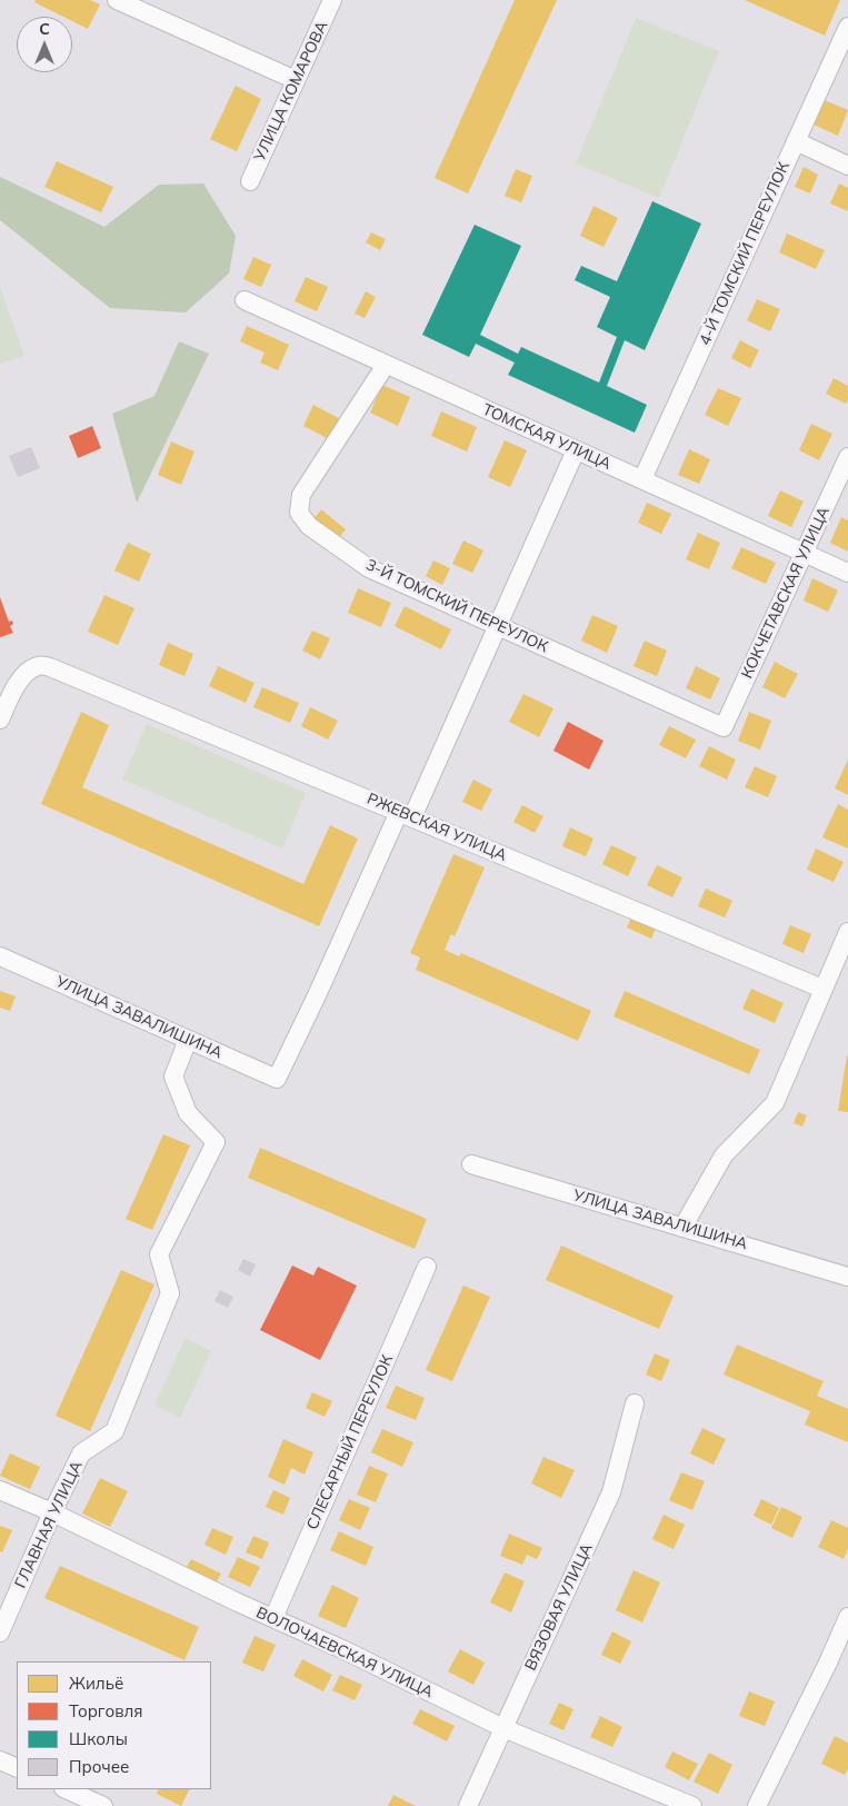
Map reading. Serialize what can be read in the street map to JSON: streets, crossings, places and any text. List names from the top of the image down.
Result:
{
  "streets": {
    "street": [
      "УЛИЦА КОМАРОВА",
      "4-Й ТОМСКИЙ ПЕРЕУЛОК",
      "ТОМСКАЯ УЛИЦА",
      "КОКЧЕТАВСКАЯ УЛИЦА",
      "3-Й ТОМСКИЙ ПЕРЕУЛОК",
      "РЖЕВСКАЯ УЛИЦА",
      "УЛИЦА ЗАВАЛИШИНА",
      "СЛЕСАРНЫЙ ПЕРЕУЛОК",
      "ГЛАВНАЯ УЛИЦА",
      "ВЯЗОВАЯ УЛИЦА",
      "ВОЛОЧАЕВСКАЯ УЛИЦА"
    ]
  },
  "crossings": [
    ["4-Й ТОМСКИЙ ПЕРЕУЛОК", "ТОМСКАЯ УЛИЦА"],
    ["ТОМСКАЯ УЛИЦА", "КОКЧЕТАВСКАЯ УЛИЦА"],
    ["ТОМСКАЯ УЛИЦА", "3-Й ТОМСКИЙ ПЕРЕУЛОК"],
    ["КОКЧЕТАВСКАЯ УЛИЦА", "3-Й ТОМСКИЙ ПЕРЕУЛОК"],
    ["РЖЕВСКАЯ УЛИЦА", "УЛИЦА ЗАВАЛИШИНА"],
    ["УЛИЦА ЗАВАЛИШИНА", "ГЛАВНАЯ УЛИЦА"],
    ["СЛЕСАРНЫЙ ПЕРЕУЛОК", "ВОЛОЧАЕВСКАЯ УЛИЦА"],
    ["ГЛАВНАЯ УЛИЦА", "ВОЛОЧАЕВСКАЯ УЛИЦА"],
    ["ВЯЗОВАЯ УЛИЦА", "ВОЛОЧАЕВСКАЯ УЛИЦА"]
  ],
  "legend": [
    "Жильё",
    "Торговля",
    "Школы",
    "Прочее"
  ],
  "north": "top"
}
